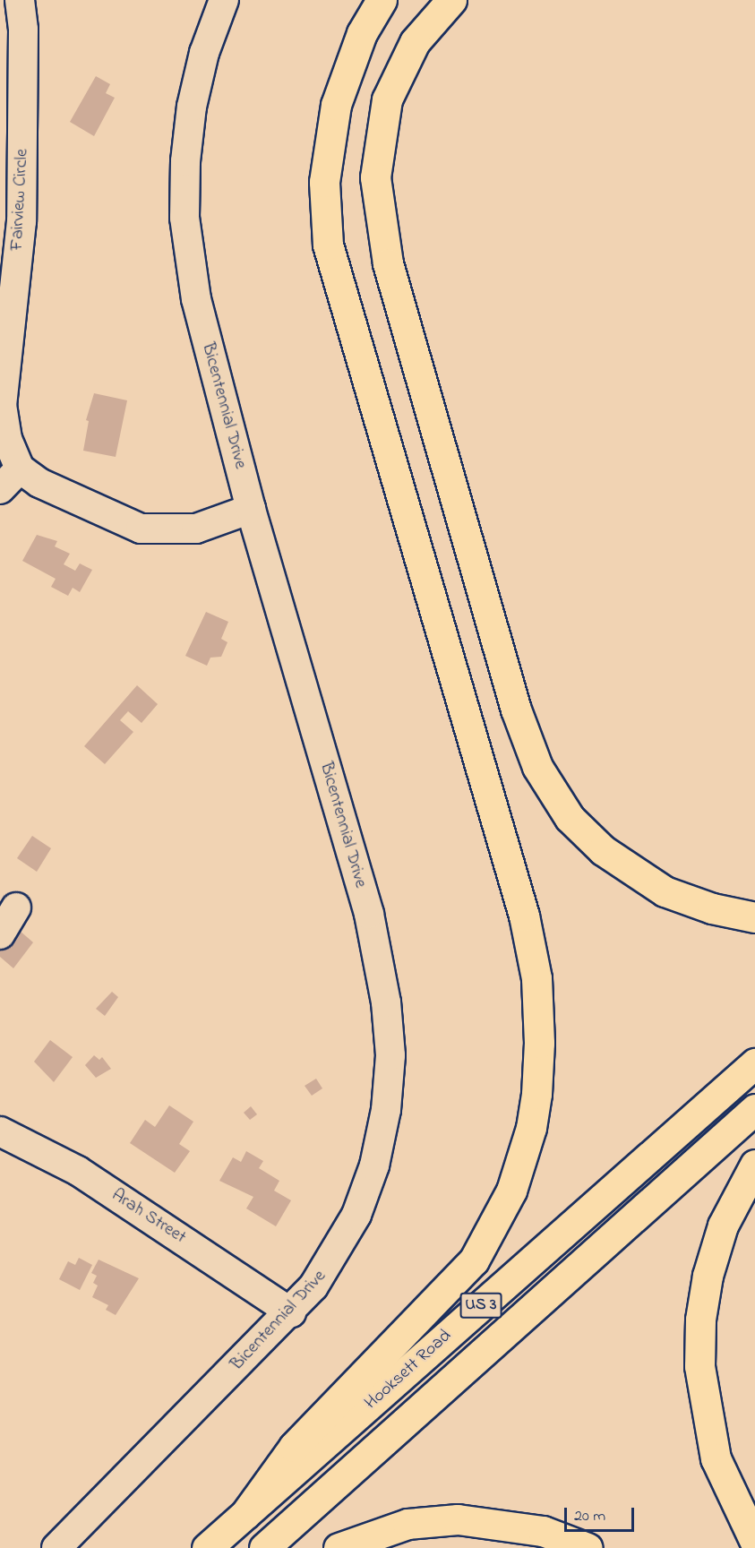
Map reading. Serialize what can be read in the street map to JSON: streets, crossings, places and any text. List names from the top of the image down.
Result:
{
  "streets": {
    "main road": ["US 3", "Hooksett Road"],
    "street": ["Fairview Circle", "Bicentennial Drive", "Arah Street"]
  },
  "crossings": [
    ["Bicentennial Drive", "Arah Street"]
  ],
  "scale_bar": "20 m"
}
